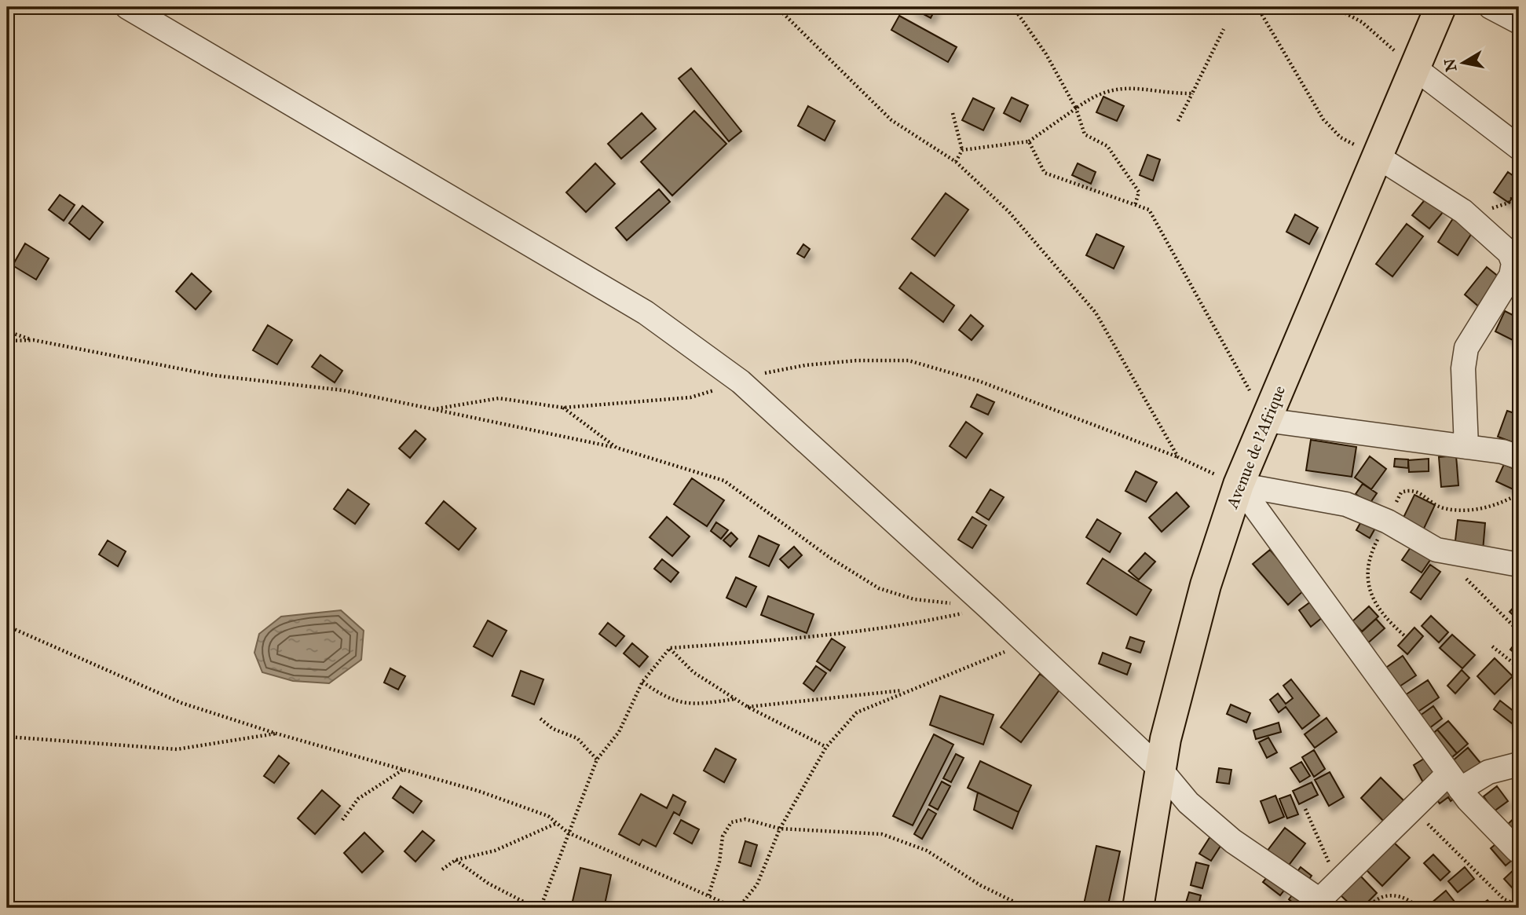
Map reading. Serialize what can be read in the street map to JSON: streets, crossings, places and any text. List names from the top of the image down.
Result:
{
  "streets": {
    "main road": ["Avenue de l'Afrique"]
  },
  "north": "left"
}
